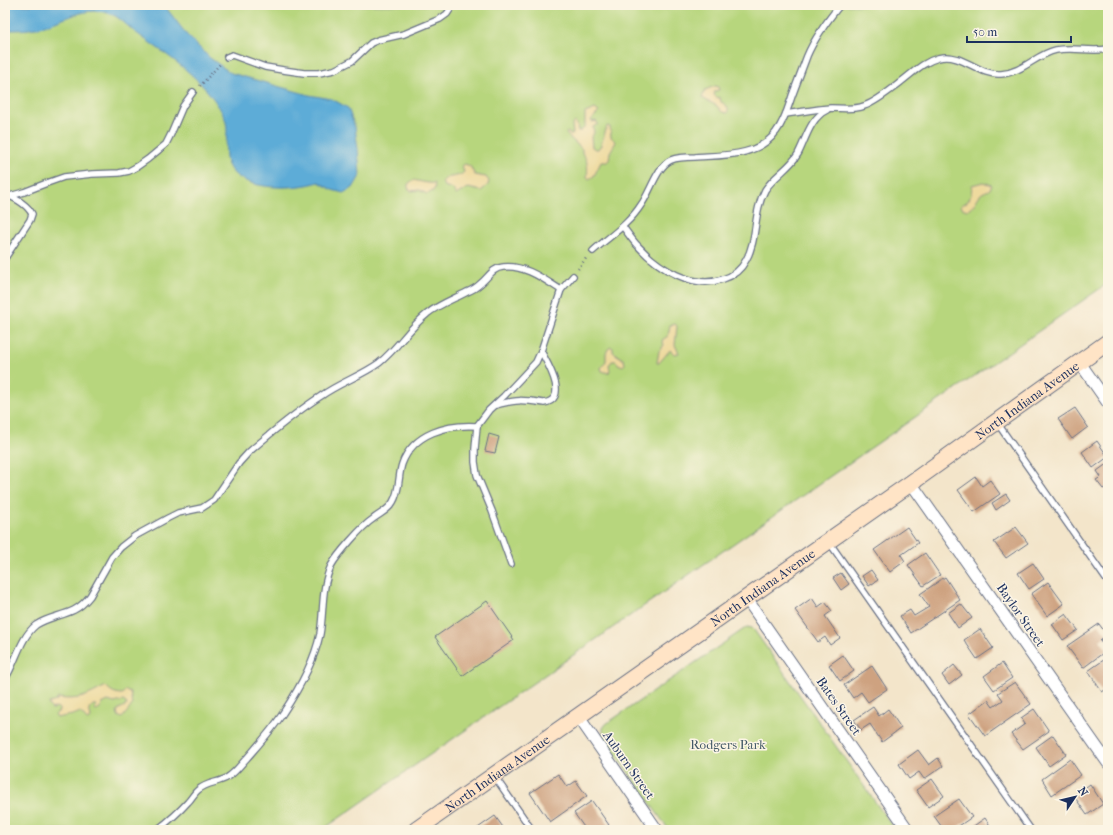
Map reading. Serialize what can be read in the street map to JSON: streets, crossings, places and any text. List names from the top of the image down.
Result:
{
  "streets": {
    "main road": ["North Indiana Avenue"],
    "street": ["Baylor Street", "Bates Street", "Auburn Street"]
  },
  "crossings": [
    ["North Indiana Avenue", "Baylor Street"],
    ["North Indiana Avenue", "Bates Street"],
    ["North Indiana Avenue", "Auburn Street"]
  ],
  "parks": ["Rodgers Park"],
  "scale_bar": "50 m",
  "north": "top right"
}
